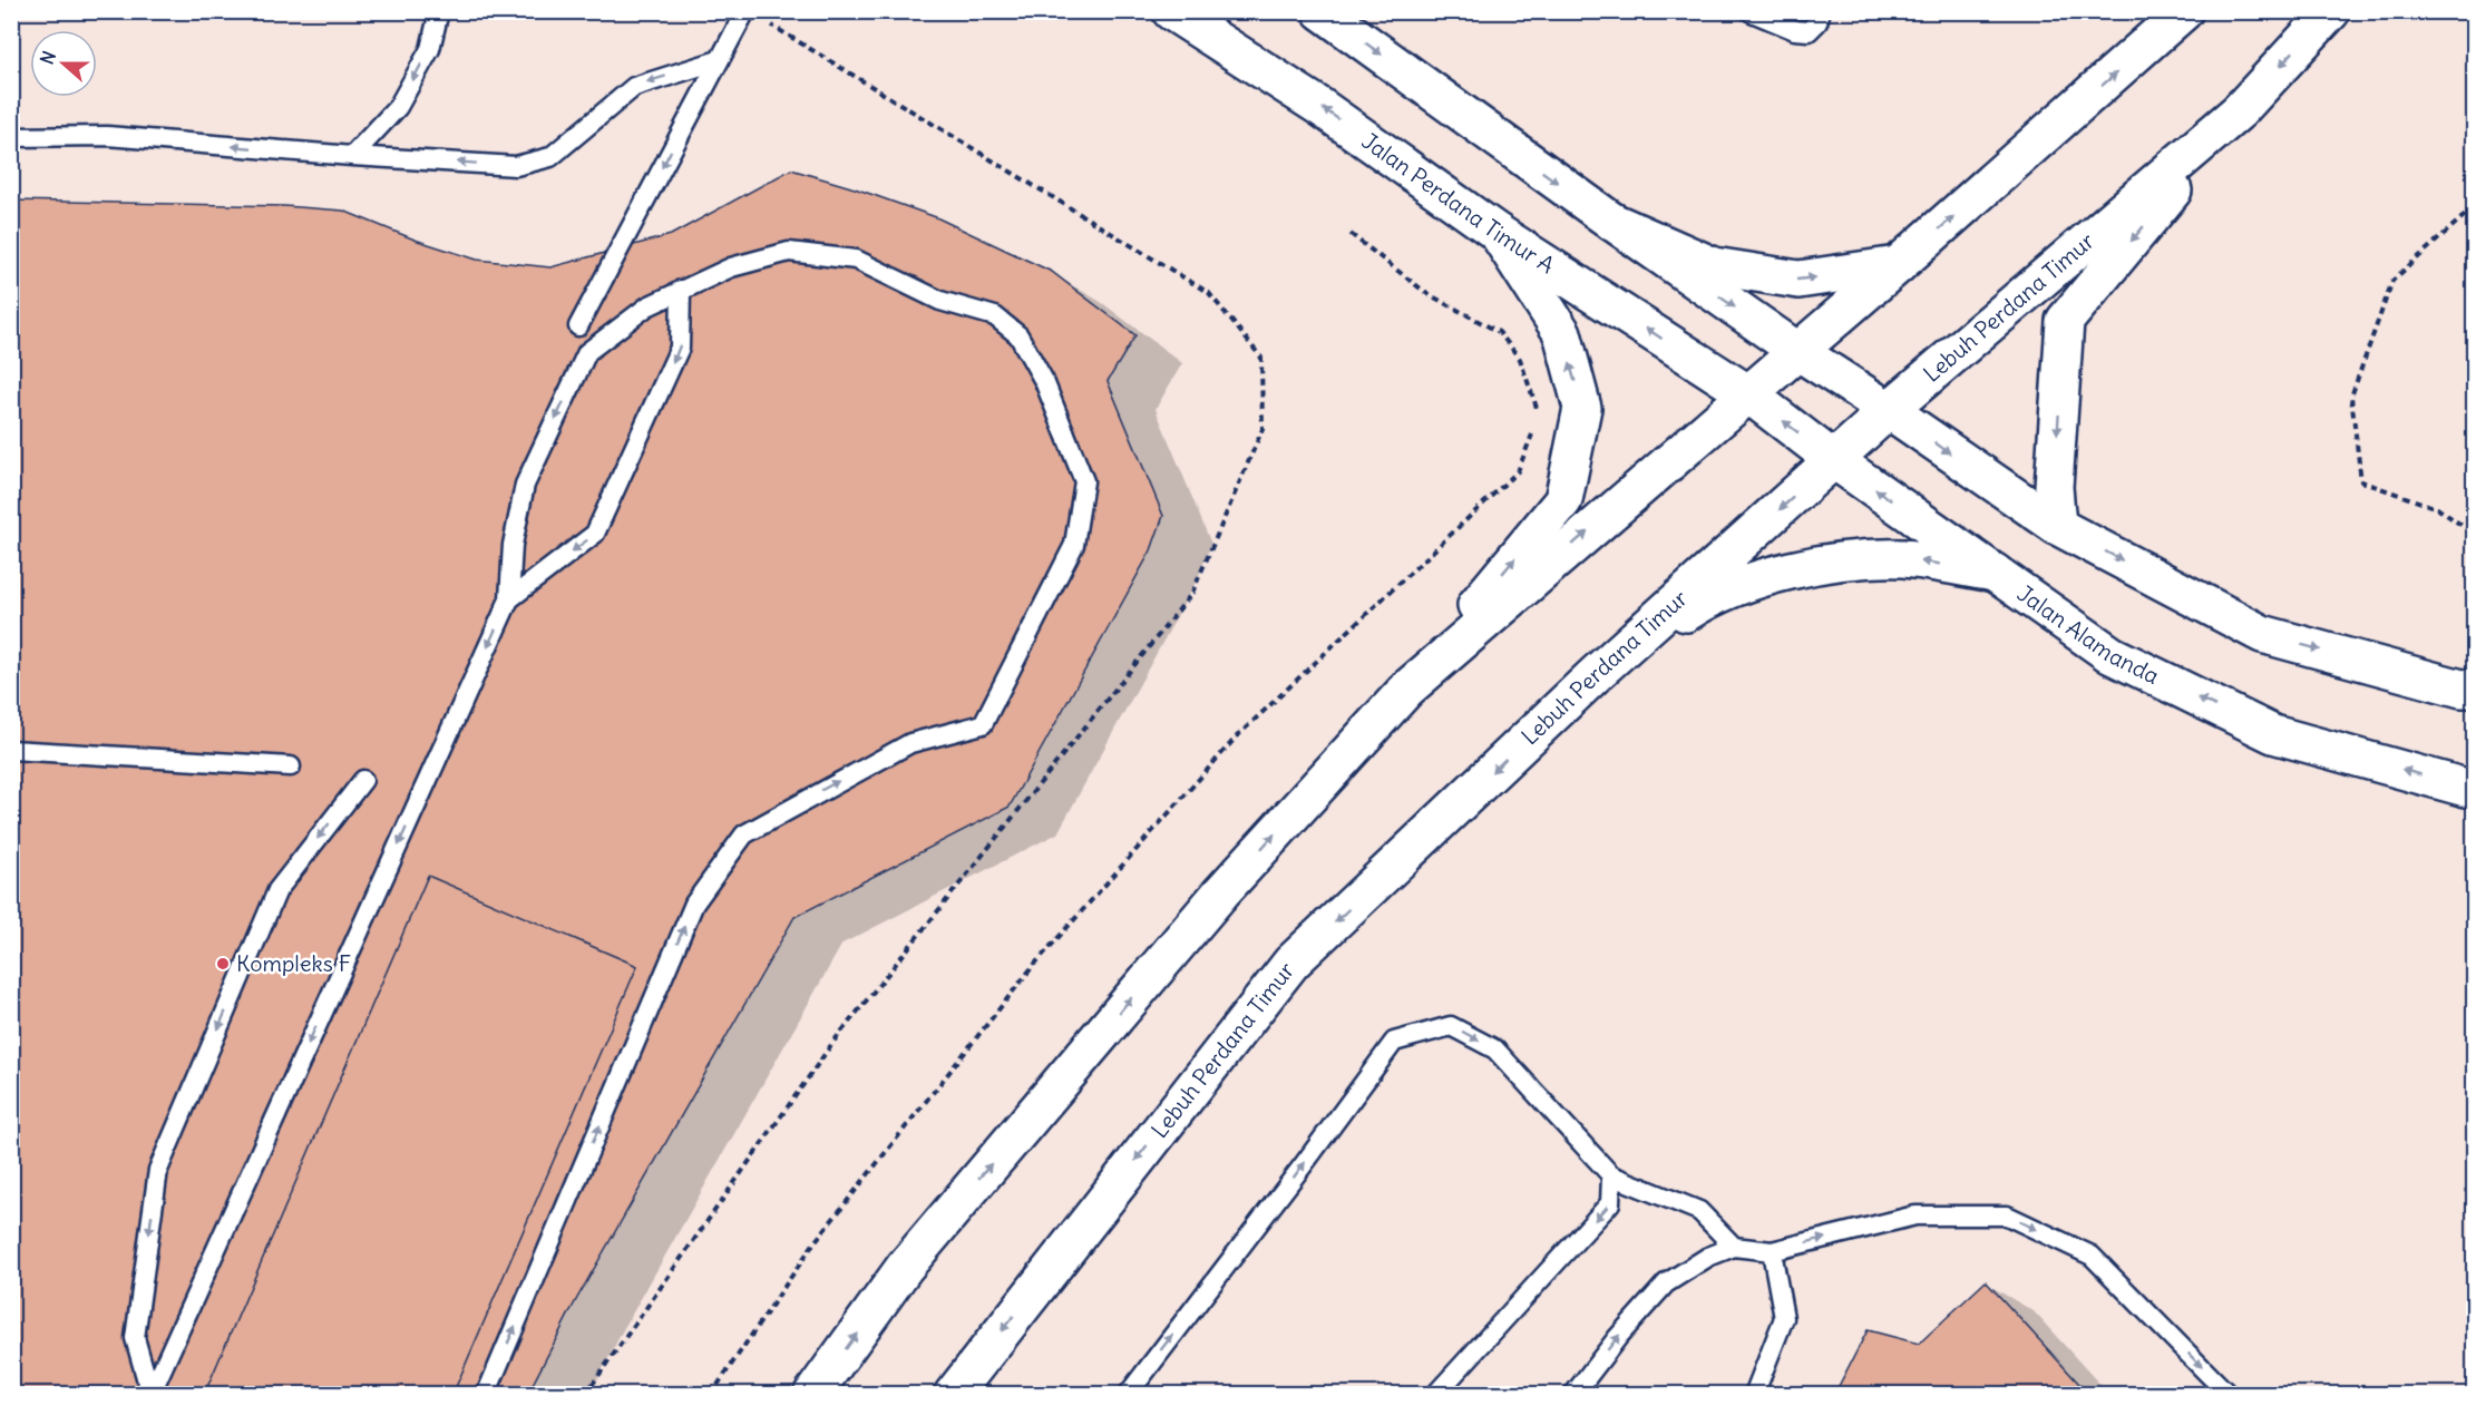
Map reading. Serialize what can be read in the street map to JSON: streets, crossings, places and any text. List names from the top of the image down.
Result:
{
  "streets": {
    "main road": ["Jalan Perdana Timur A", "Lebuh Perdana Timur", "Jalan Alamanda"]
  },
  "crossings": [
    ["Jalan Perdana Timur A", "Jalan Alamanda"],
    ["Lebuh Perdana Timur", "Jalan Alamanda"]
  ],
  "places": ["Kompleks F"],
  "north": "left"
}
